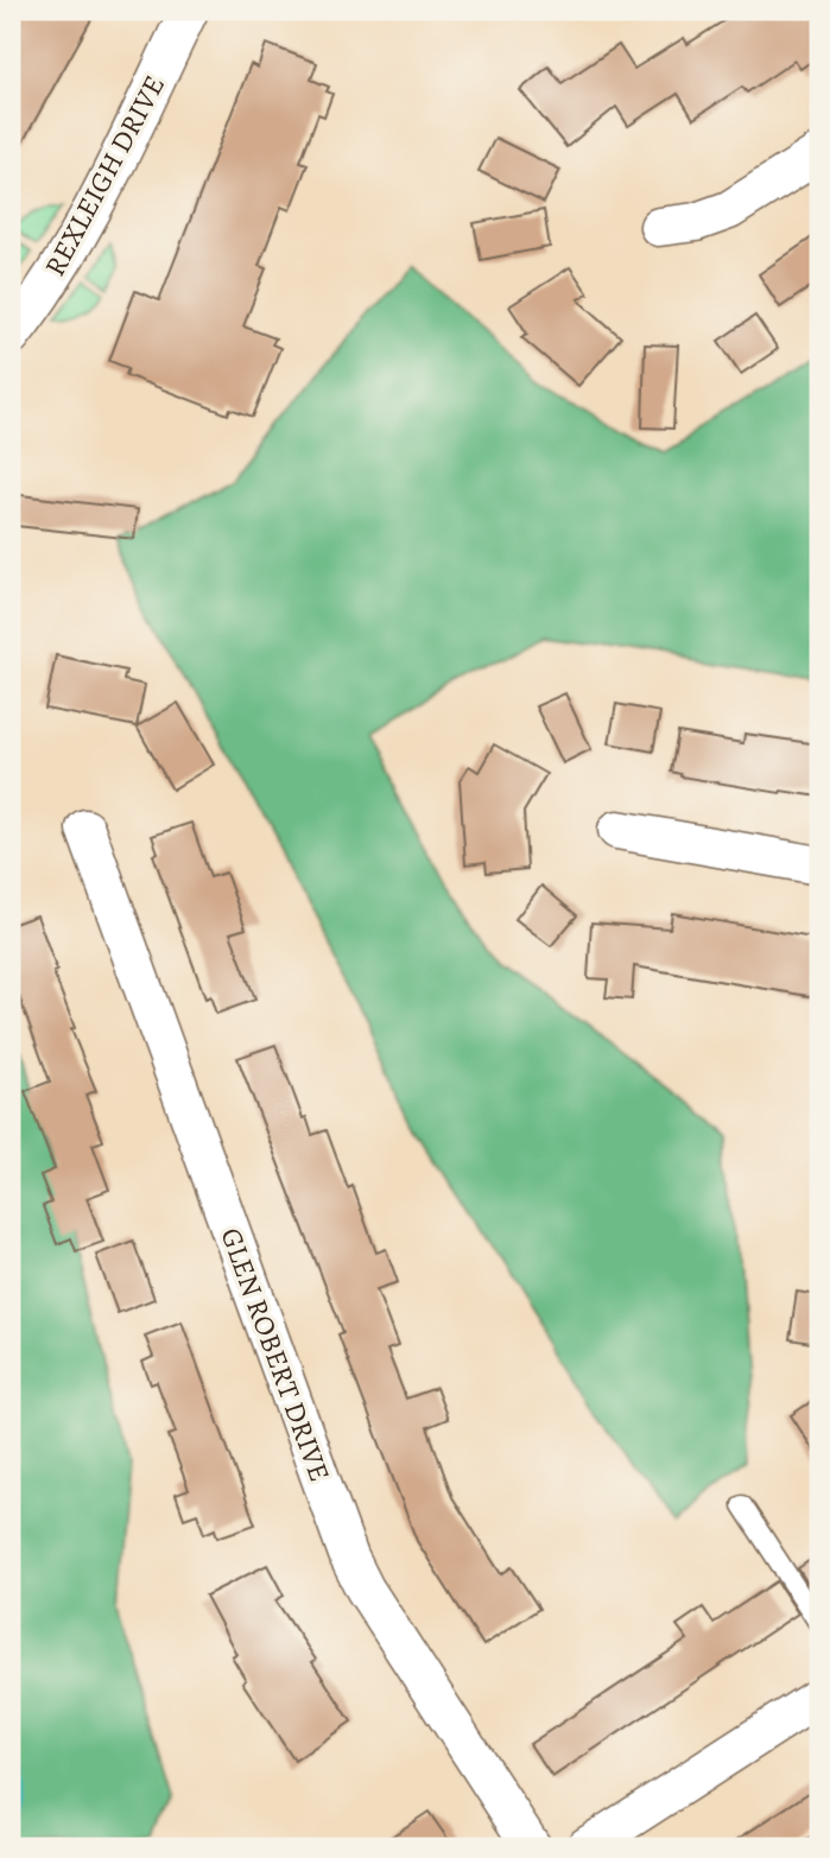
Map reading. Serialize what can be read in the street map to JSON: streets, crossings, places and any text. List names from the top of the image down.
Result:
{
  "streets": {
    "street": ["REXLEIGH DRIVE", "GLEN ROBERT DRIVE"]
  }
}
